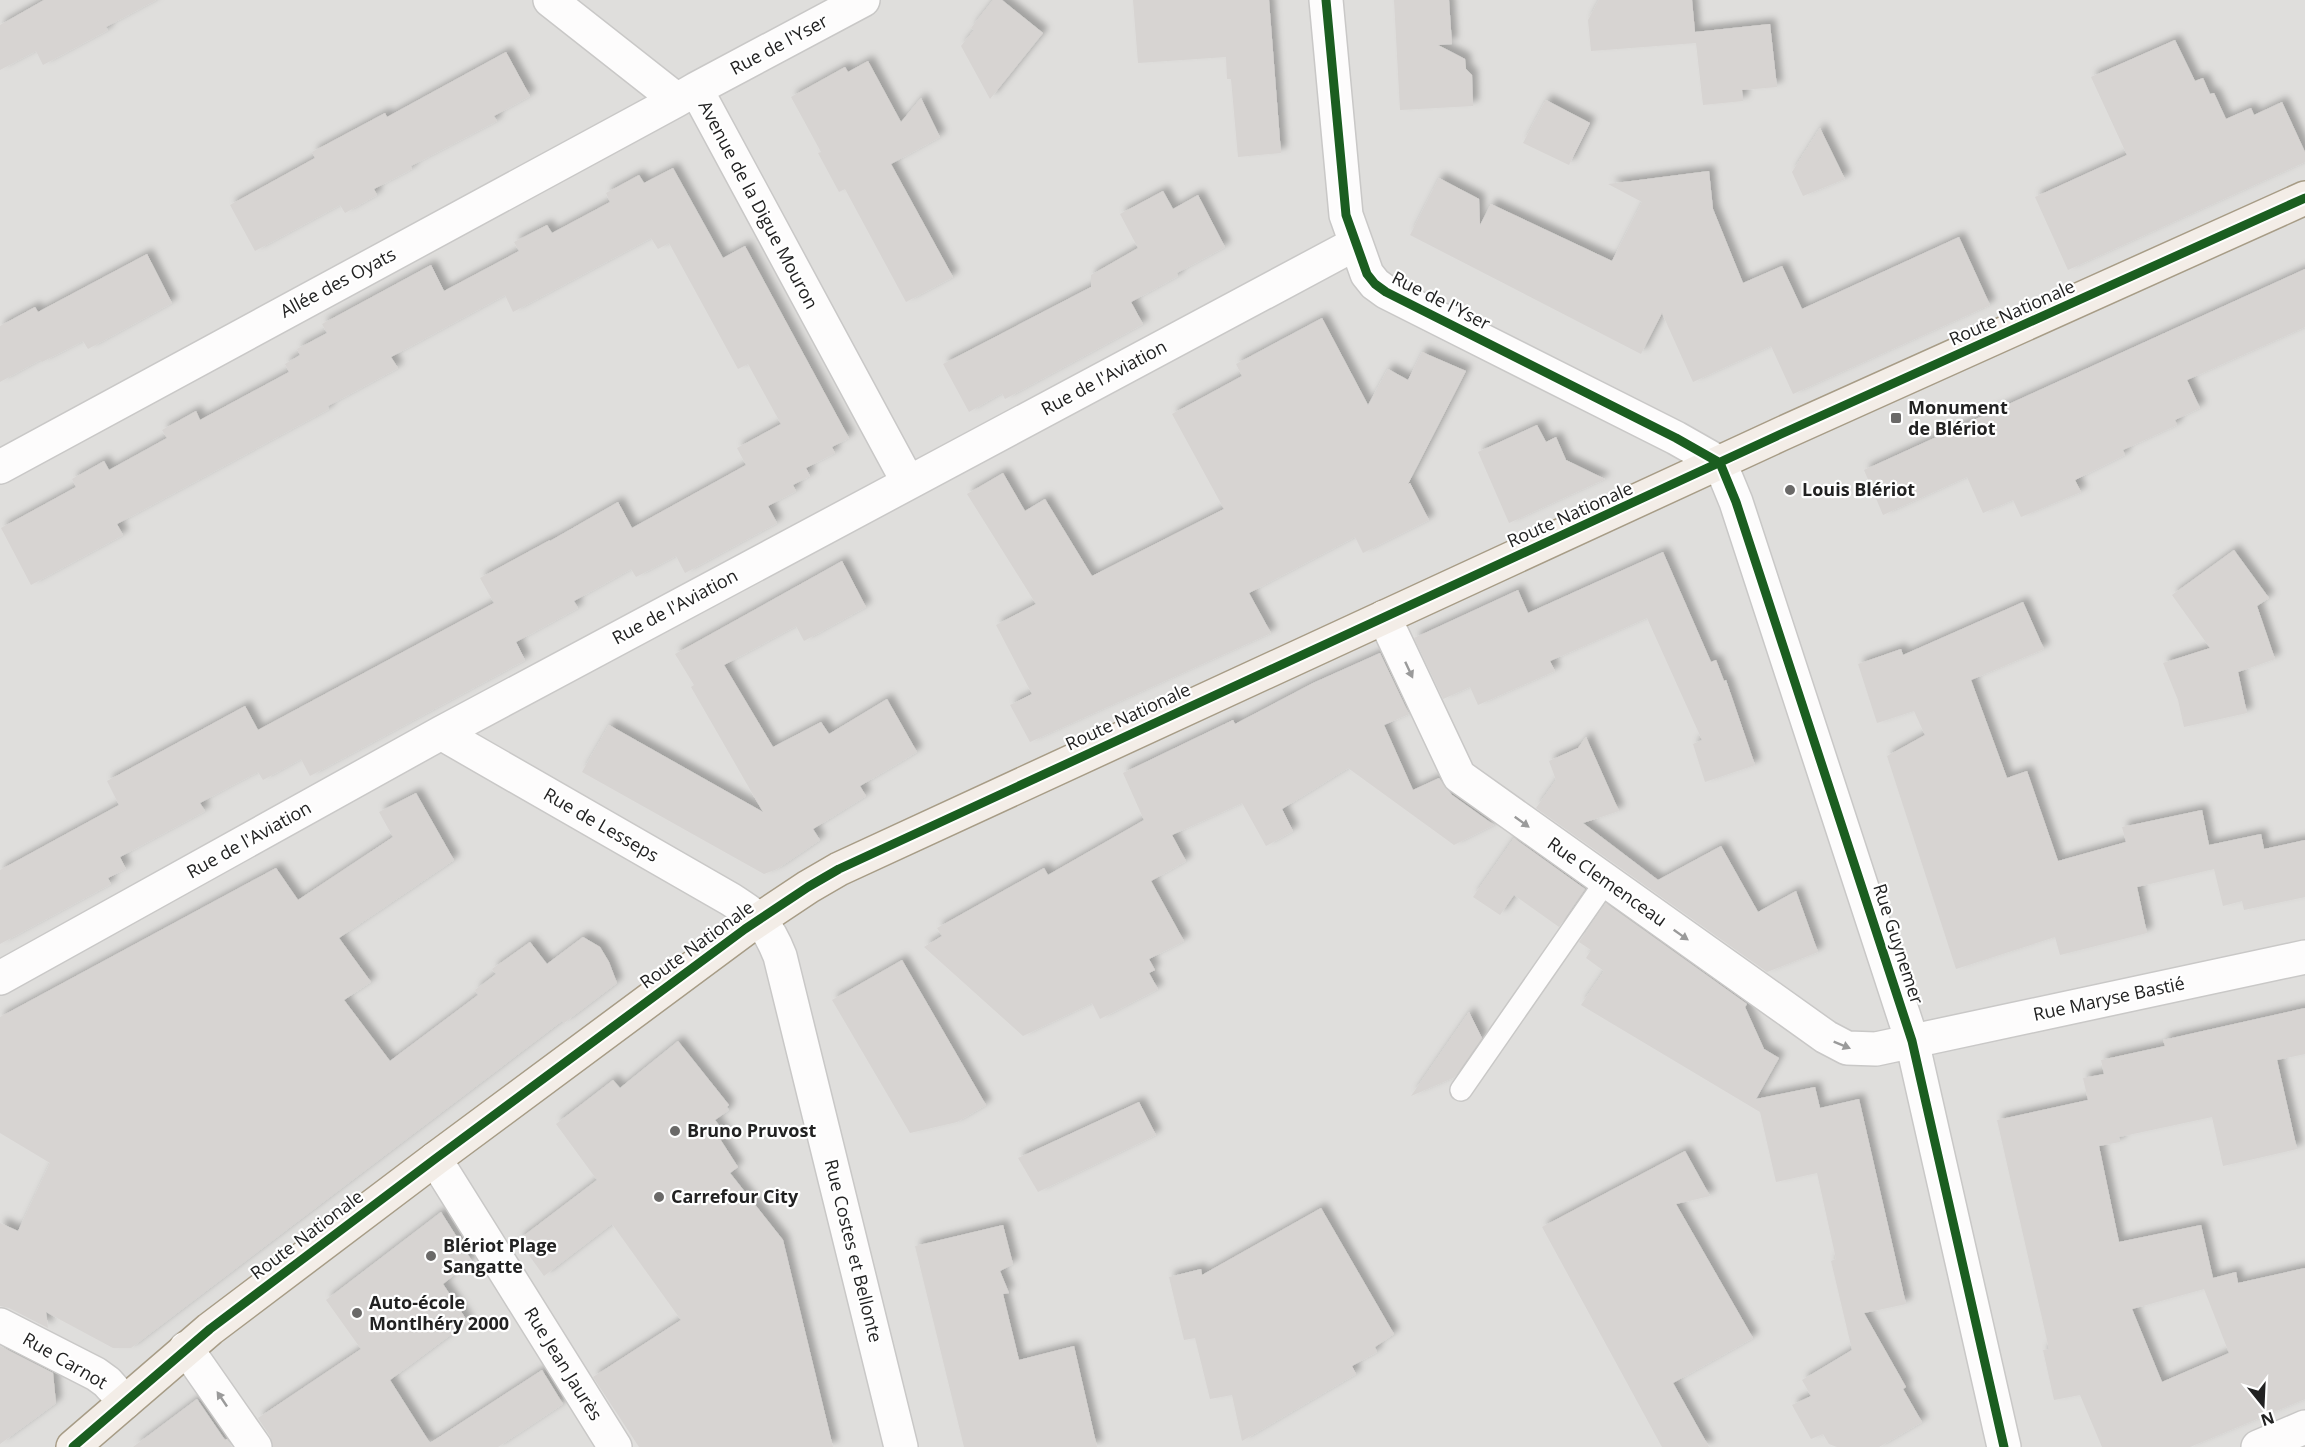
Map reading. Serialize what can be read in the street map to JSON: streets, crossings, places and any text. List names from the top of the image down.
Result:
{
  "streets": {
    "main road": ["Route Nationale"],
    "street": [
      "Rue de l'Yser",
      "Avenue de la Digue Mouron",
      "Allée des Oyats",
      "Rue de l'Aviation",
      "Rue de Lesseps",
      "Rue Clemenceau",
      "Rue Guynemer",
      "Rue Maryse Bastié",
      "Rue Costes et Bellonte",
      "Rue Carnot",
      "Rue Jean Jaurès"
    ]
  },
  "crossings": [
    ["Rue de l'Yser", "Avenue de la Digue Mouron"],
    ["Rue de l'Yser", "Allée des Oyats"],
    ["Rue de l'Yser", "Route Nationale"],
    ["Rue de l'Yser", "Rue de l'Aviation"],
    ["Rue de l'Yser", "Rue Guynemer"],
    ["Avenue de la Digue Mouron", "Allée des Oyats"],
    ["Avenue de la Digue Mouron", "Rue de l'Aviation"],
    ["Route Nationale", "Rue de Lesseps"],
    ["Route Nationale", "Rue Clemenceau"],
    ["Route Nationale", "Rue Guynemer"],
    ["Route Nationale", "Rue Costes et Bellonte"],
    ["Route Nationale", "Rue Carnot"],
    ["Route Nationale", "Rue Jean Jaurès"],
    ["Rue de l'Aviation", "Rue de Lesseps"],
    ["Rue de Lesseps", "Rue Costes et Bellonte"],
    ["Rue Clemenceau", "Rue Guynemer"],
    ["Rue Clemenceau", "Rue Maryse Bastié"],
    ["Rue Guynemer", "Rue Maryse Bastié"]
  ],
  "one_way": ["Rue Clemenceau"],
  "places": {
    "transit": ["Monument de Blériot"],
    "other": [
      "Louis Blériot",
      "Bruno Pruvost",
      "Carrefour City",
      "Blériot Plage Sangatte",
      "Auto-école Montlhéry 2000"
    ]
  },
  "north": "bottom"
}
